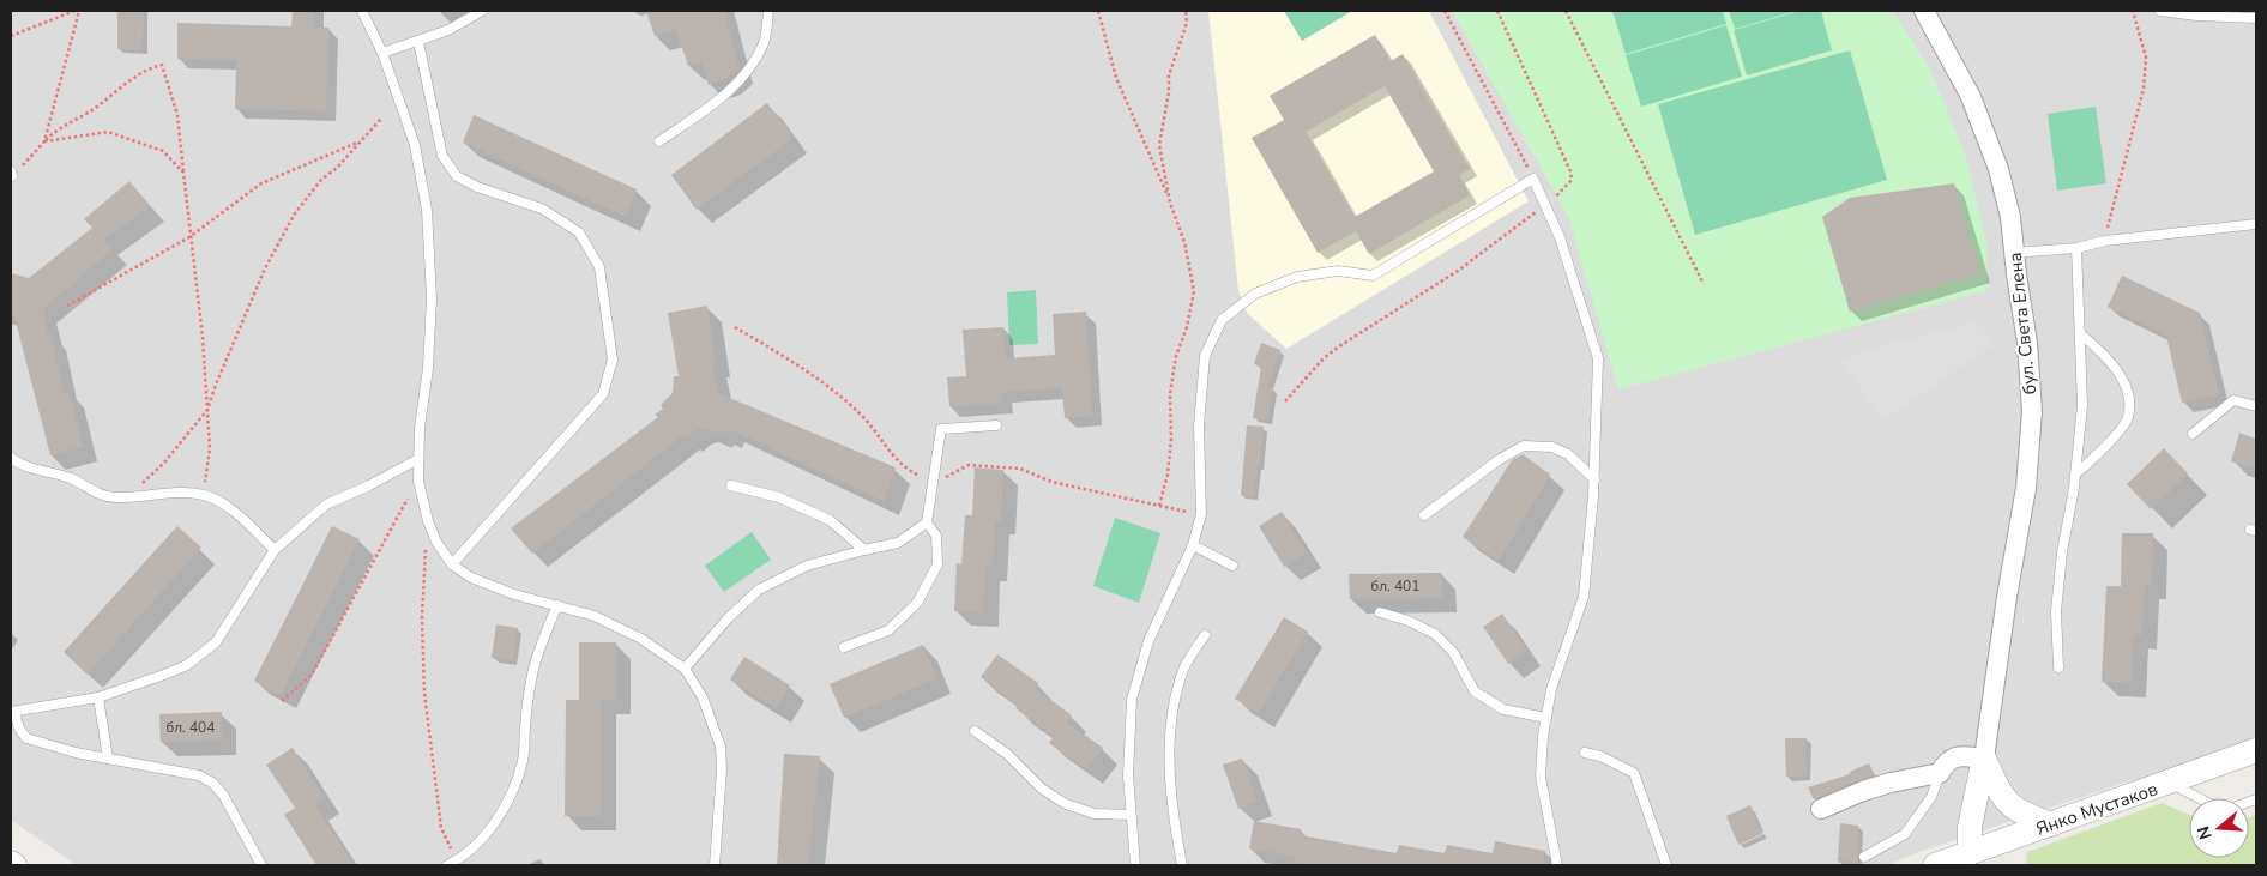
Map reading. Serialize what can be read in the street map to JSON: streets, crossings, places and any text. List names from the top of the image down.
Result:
{
  "streets": {
    "street": ["бул. Света Елена", "Янко Мустаков"]
  },
  "house_numbers": ["бл. 401", "бл. 404"],
  "north": "left"
}
